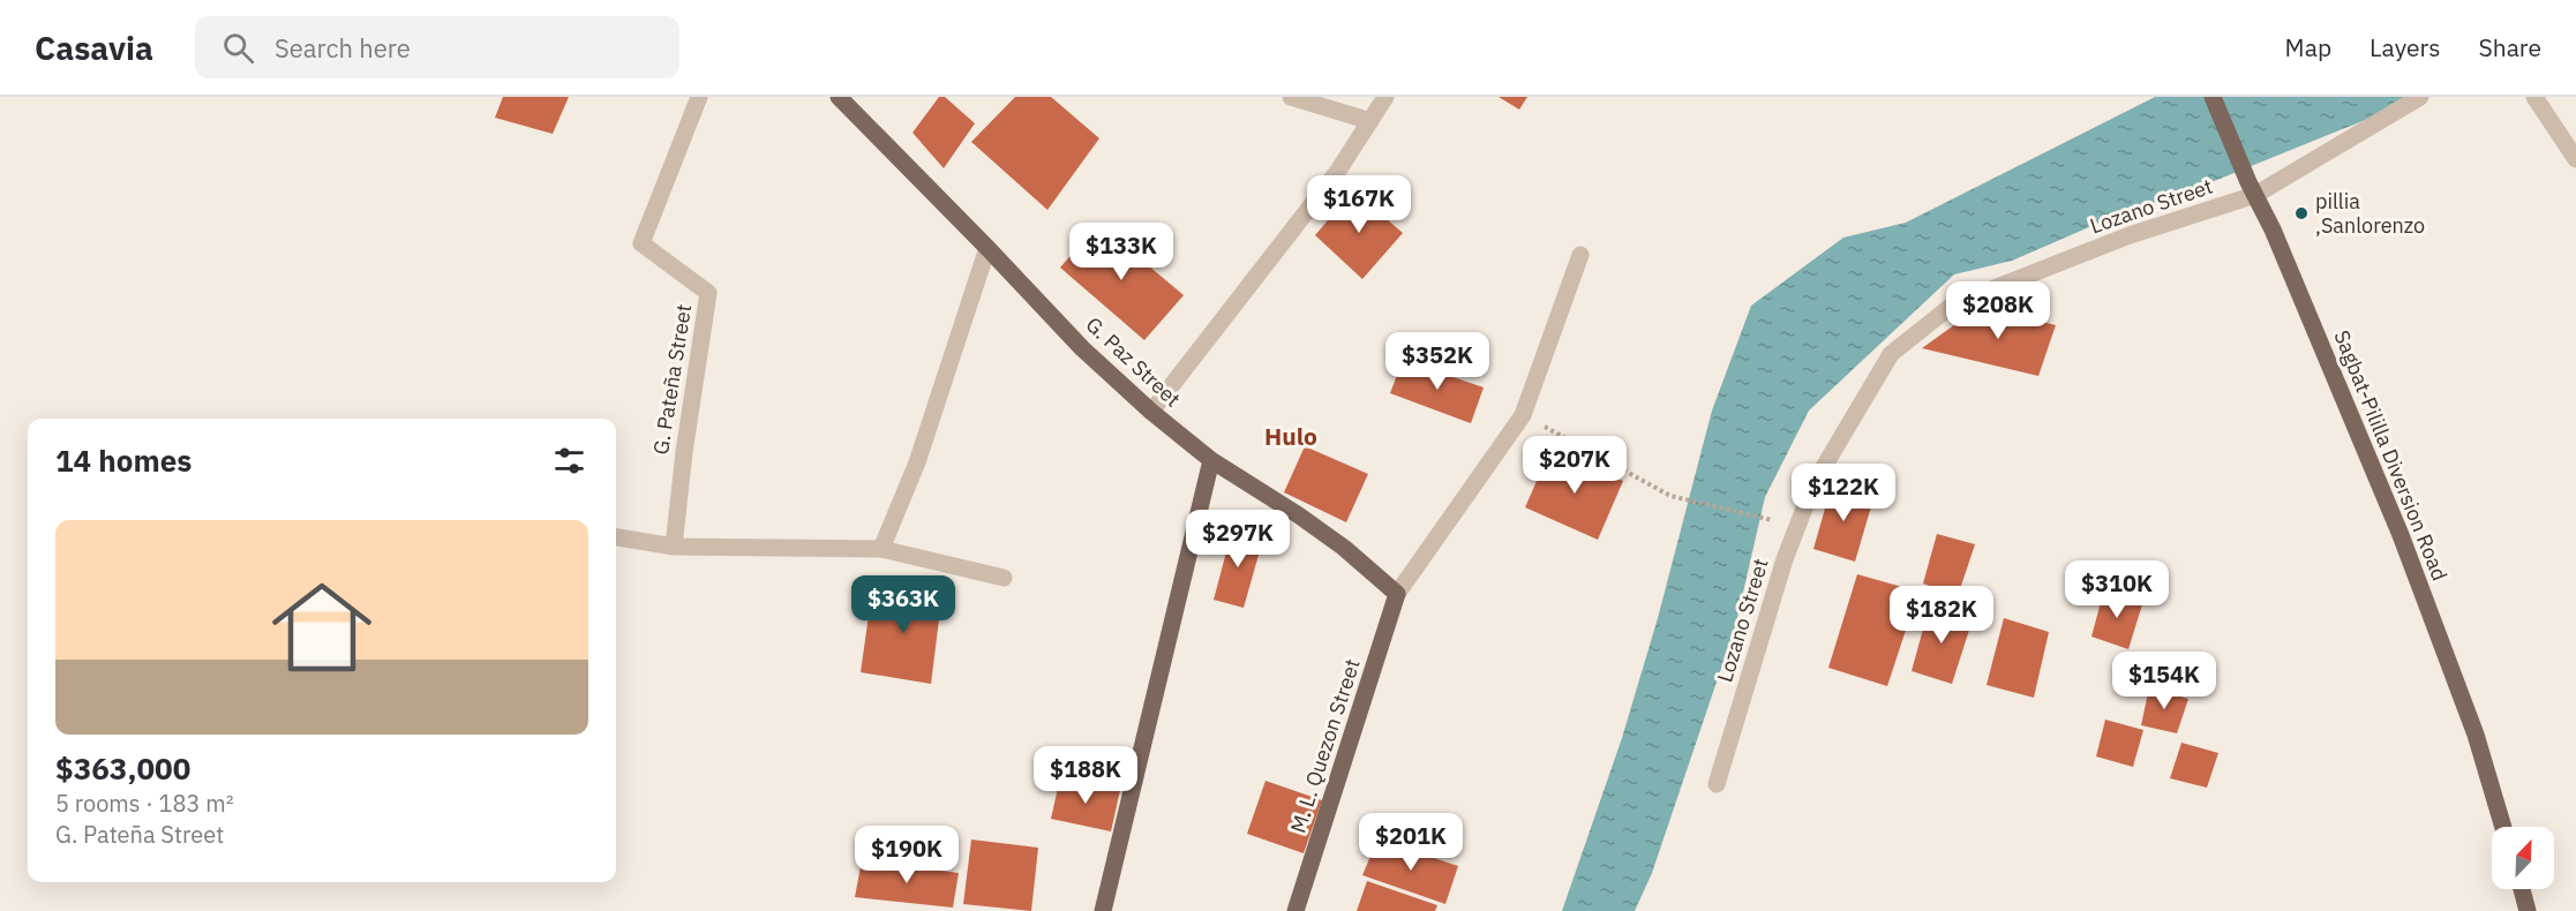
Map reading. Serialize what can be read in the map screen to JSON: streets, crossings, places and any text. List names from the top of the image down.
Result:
{
  "streets": {
    "main road": ["G. Paz Street", "Sagbat-Pililla Diversion Road", "M. L. Quezon Street"],
    "street": ["Lozano Street", "G. Pateña Street"]
  },
  "crossings": [
    ["Lozano Street", "Sagbat-Pililla Diversion Road"],
    ["G. Paz Street", "M. L. Quezon Street"]
  ],
  "districts": ["Hulo"],
  "places": ["pillia ,Sanlorenzo"],
  "north": "top right",
  "page": {
    "header": "Casavia",
    "search": "Search here",
    "nav": ["Map", "Layers", "Share"],
    "price": [
      "$167K",
      "$133K",
      "$208K",
      "$352K",
      "$207K",
      "$122K",
      "$297K",
      "$310K",
      "$363K",
      "$182K",
      "$154K",
      "$188K",
      "$201K",
      "$190K"
    ],
    "heading": "14 homes",
    "list": [
      {
        "name": "$363,000",
        "note": "5 rooms · 183 m² · G. Pateña Street"
      }
    ]
  }
}
